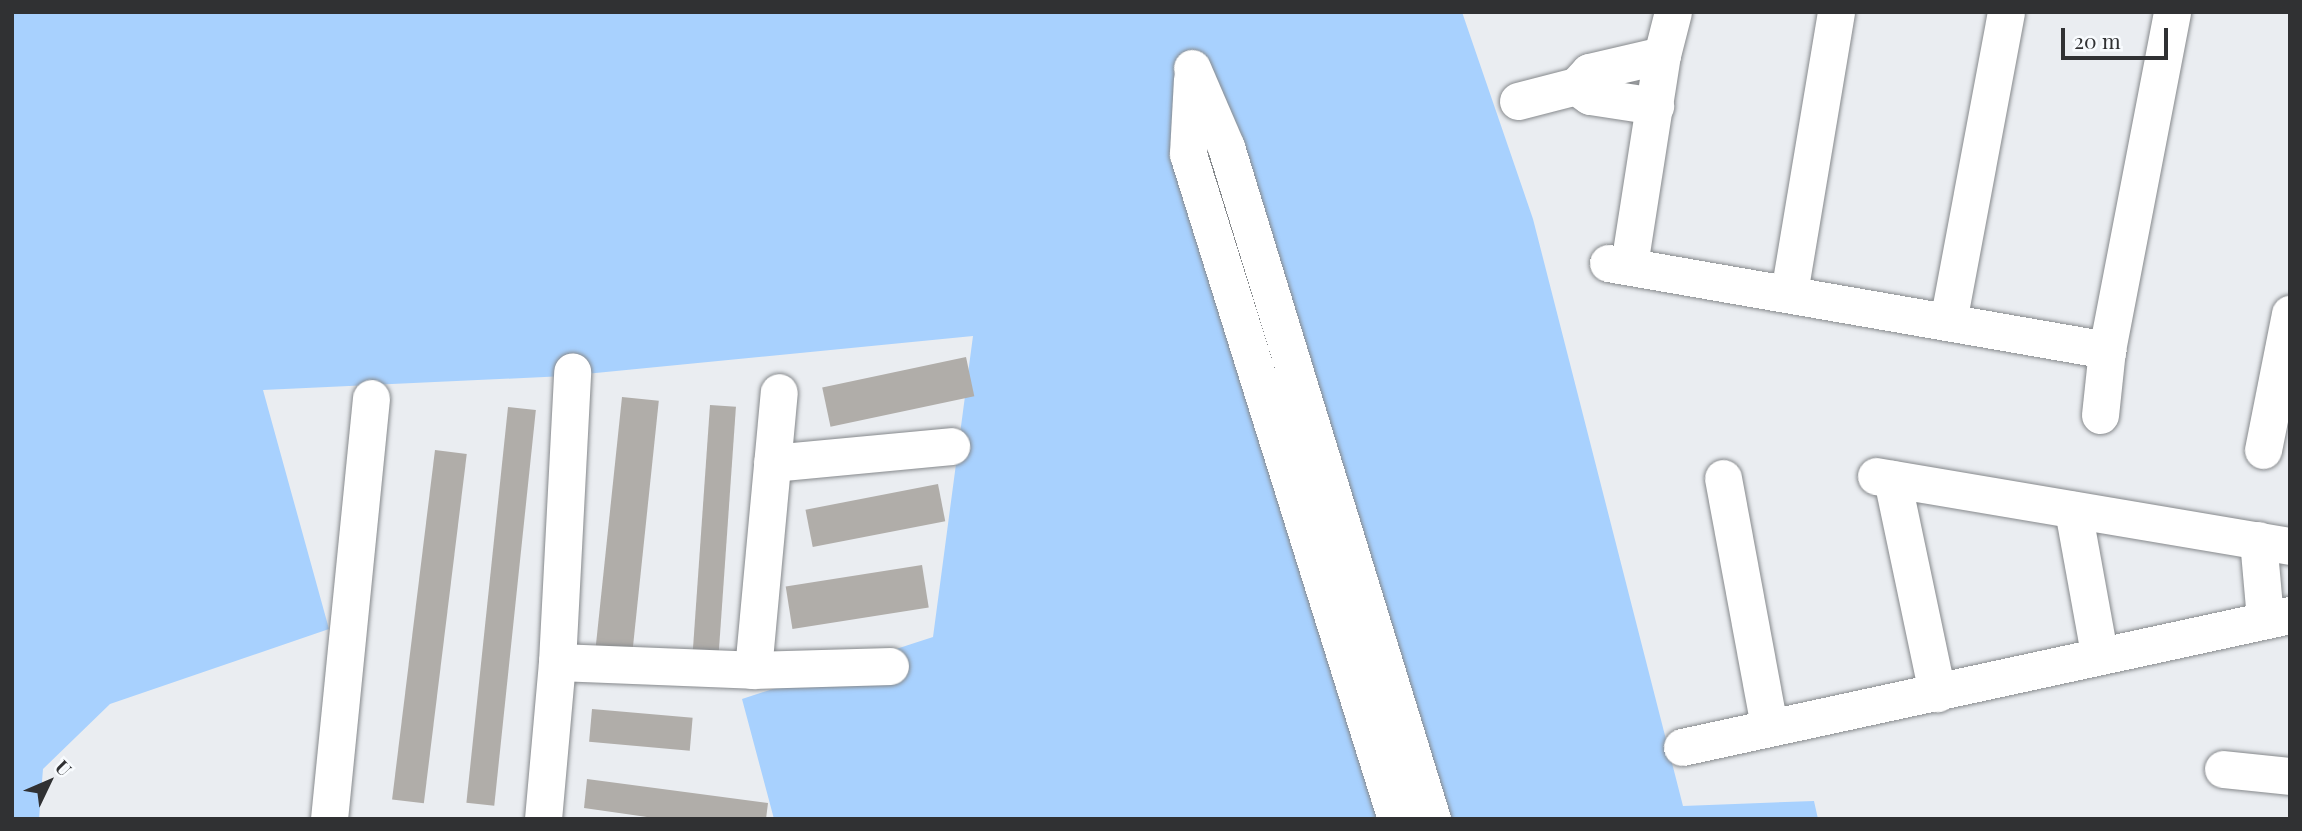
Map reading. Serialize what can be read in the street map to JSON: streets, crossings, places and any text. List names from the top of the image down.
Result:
{
  "scale_bar": "20 m",
  "north": "top right"
}
